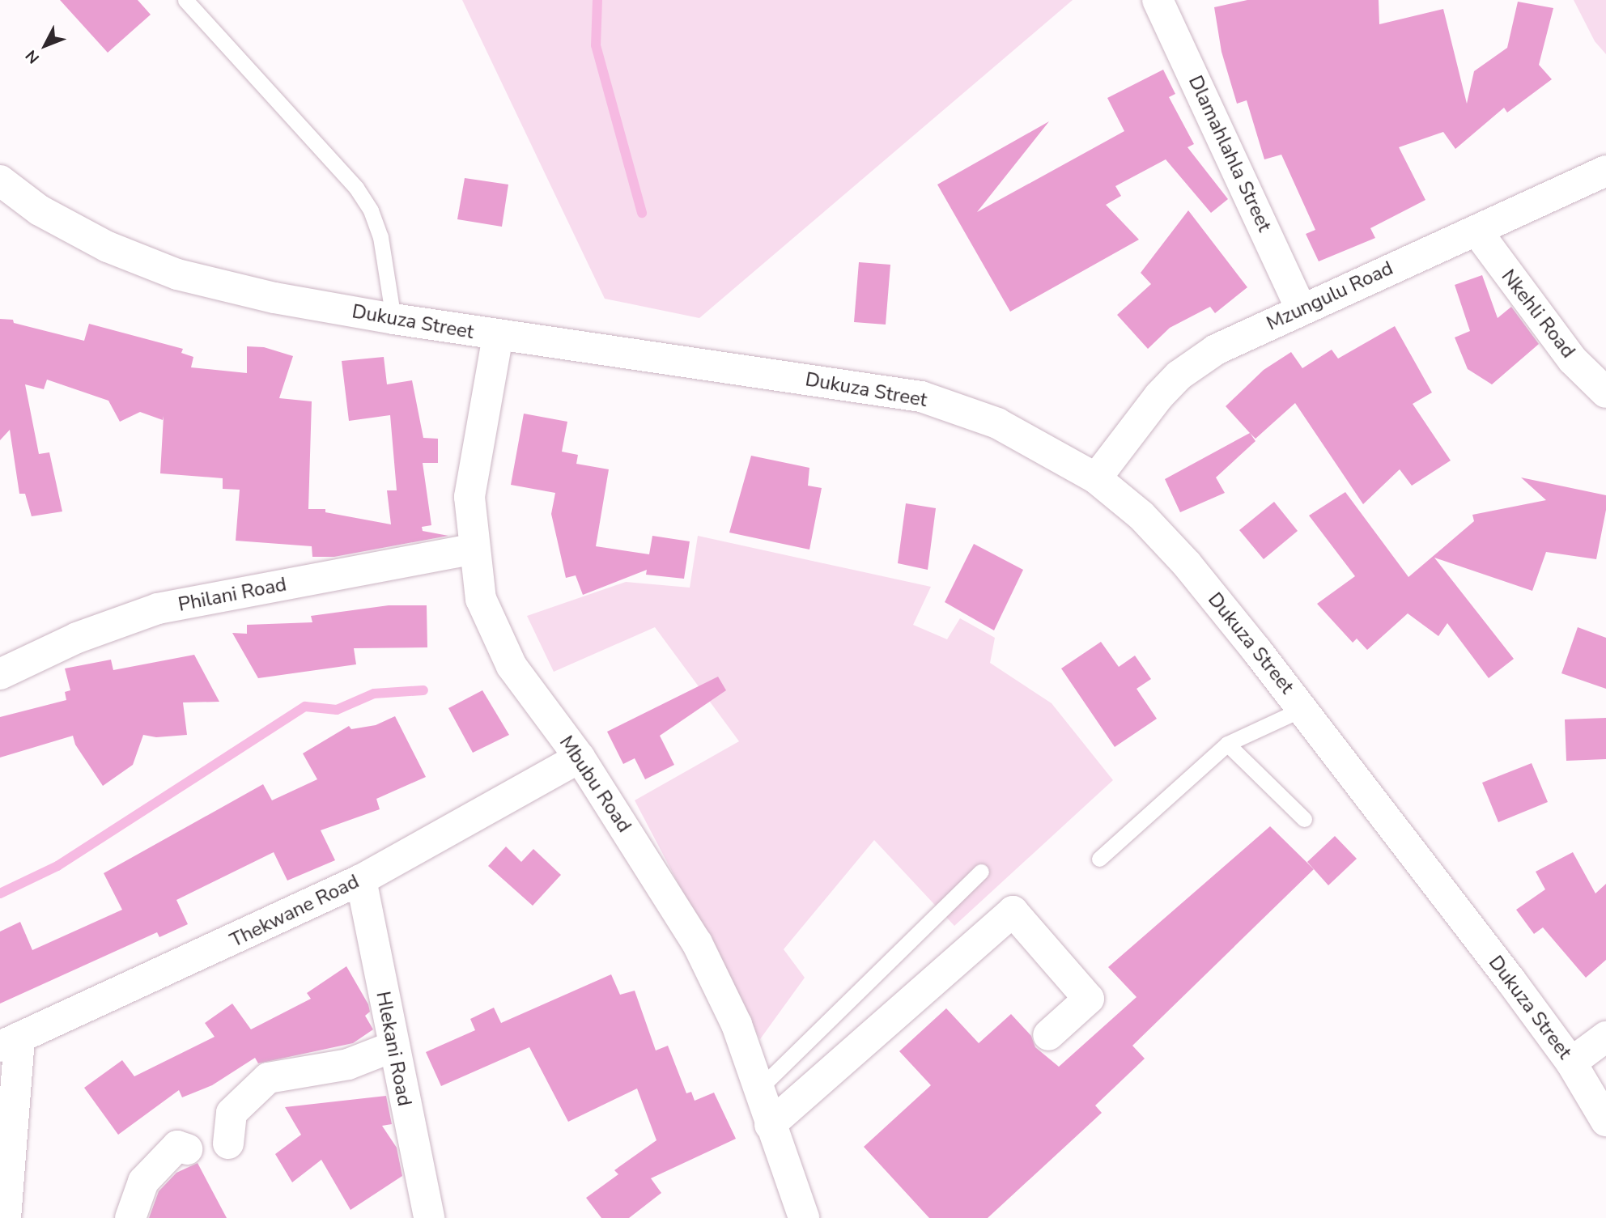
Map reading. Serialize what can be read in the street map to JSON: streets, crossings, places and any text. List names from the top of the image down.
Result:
{
  "streets": {
    "street": [
      "Dlamahlahla Street",
      "Mzungulu Road",
      "Nkehli Road",
      "Dukuza Street",
      "Philani Road",
      "Mbubu Road",
      "Thekwane Road",
      "Hlekani Road"
    ]
  },
  "crossings": [
    ["Dlamahlahla Street", "Mzungulu Road"],
    ["Mzungulu Road", "Nkehli Road"],
    ["Mzungulu Road", "Dukuza Street"],
    ["Dukuza Street", "Mbubu Road"],
    ["Philani Road", "Mbubu Road"],
    ["Mbubu Road", "Thekwane Road"],
    ["Thekwane Road", "Hlekani Road"]
  ],
  "north": "bottom left"
}
